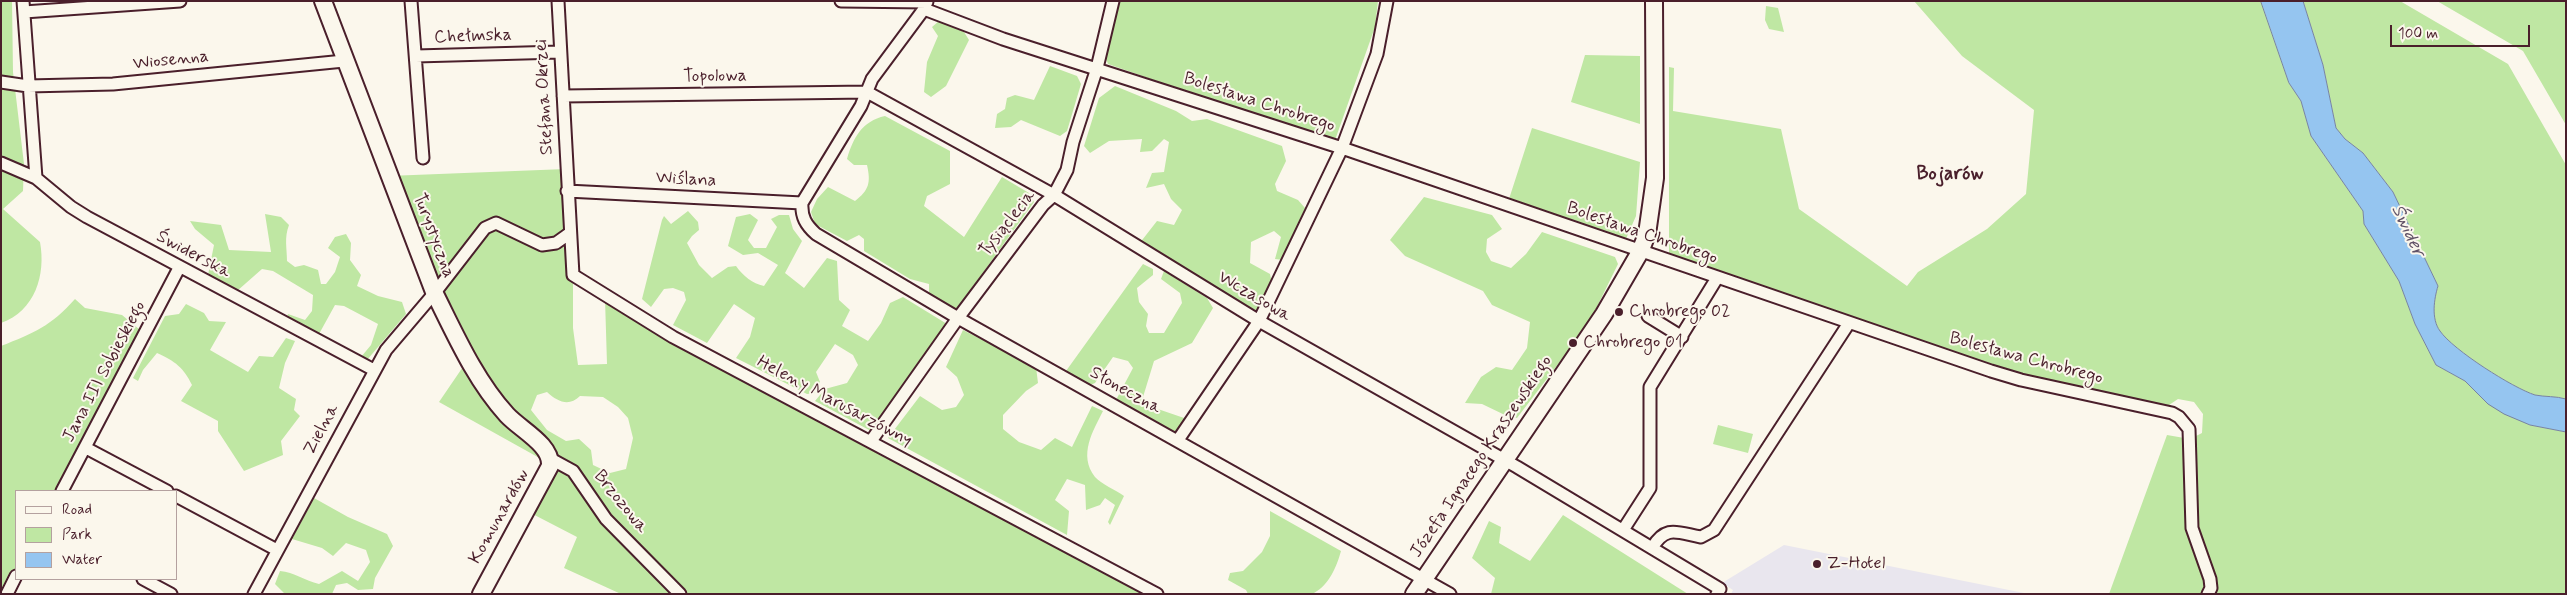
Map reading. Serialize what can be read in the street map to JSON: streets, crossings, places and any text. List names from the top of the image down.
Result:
{
  "streets": {
    "street": [
      "Chełmska",
      "Wiosenna",
      "Topolowa",
      "Stefana Okrzei",
      "Bolesława Chrobrego",
      "Wiślana",
      "Tysiąclecia",
      "Turystyczna",
      "Świderska",
      "Wczasowa",
      "Jana III Sobieskiego",
      "Słoneczna",
      "Heleny Marusarzówny",
      "Zielna",
      "Józefa Ignacego Kraszewskiego",
      "Brzozowa",
      "Komunardów"
    ]
  },
  "crossings": [
    ["Chełmska", "Stefana Okrzei"],
    ["Wiosenna", "Turystyczna"],
    ["Topolowa", "Stefana Okrzei"],
    ["Topolowa", "Wczasowa"],
    ["Stefana Okrzei", "Wiślana"],
    ["Stefana Okrzei", "Heleny Marusarzówny"],
    ["Bolesława Chrobrego", "Tysiąclecia"],
    ["Bolesława Chrobrego", "Józefa Ignacego Kraszewskiego"],
    ["Wiślana", "Słoneczna"],
    ["Wiślana", "Heleny Marusarzówny"],
    ["Tysiąclecia", "Wczasowa"],
    ["Tysiąclecia", "Słoneczna"],
    ["Tysiąclecia", "Heleny Marusarzówny"],
    ["Turystyczna", "Zielna"],
    ["Turystyczna", "Brzozowa"],
    ["Turystyczna", "Komunardów"],
    ["Świderska", "Jana III Sobieskiego"],
    ["Świderska", "Zielna"],
    ["Wczasowa", "Józefa Ignacego Kraszewskiego"],
    ["Słoneczna", "Józefa Ignacego Kraszewskiego"],
    ["Heleny Marusarzówny", "Zielna"],
    ["Brzozowa", "Komunardów"]
  ],
  "districts": ["Bojarów"],
  "water": ["Świder"],
  "places": ["Chrobrego 02", "Chrobrego 01", "Z-Hotel"],
  "legend": ["Road", "Park", "Water"],
  "scale_bar": "100 m"
}
